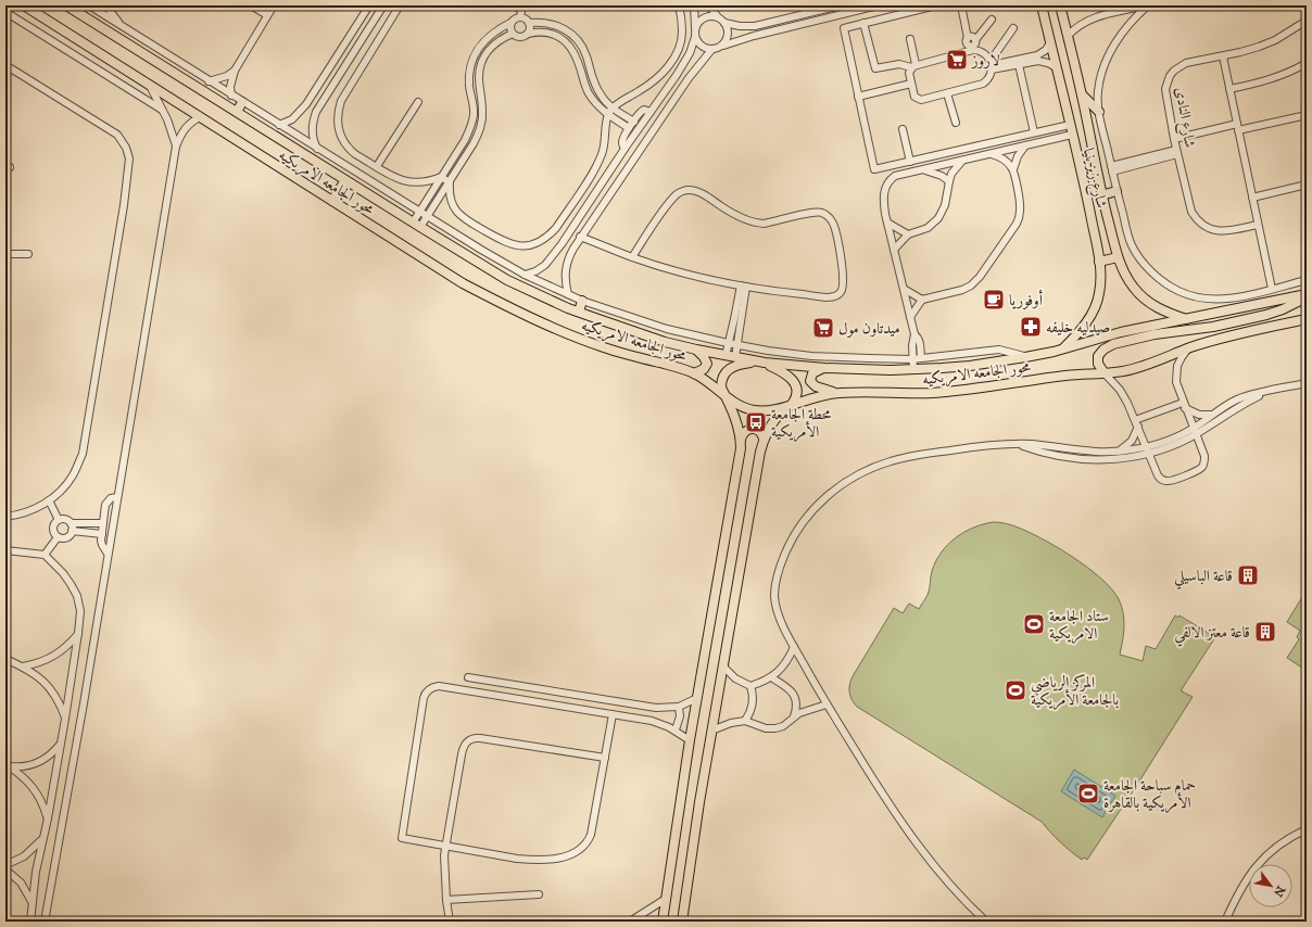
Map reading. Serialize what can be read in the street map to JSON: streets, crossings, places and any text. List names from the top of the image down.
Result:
{
  "streets": {
    "main road": ["شارع زيزينيا", "محور الجامعه الامريكيه"],
    "street": ["شارع النادى"]
  },
  "crossings": [
    ["شارع زيزينيا", "محور الجامعه الامريكيه"]
  ],
  "places": {
    "supermarket": ["لاروز", "ميدتاون مول"],
    "cafe": ["أوفوريا"],
    "pharmacy": ["صيدليه خليفه"],
    "bus stop": ["محطة الجامعة الأمريكية"],
    "building": ["قاعة الباسيلي", "قاعة معتز الالفي"],
    "sports": ["ستاد الجامعة الامريكية", "المركز الرياضي بالجامعة الأمريكية", "حمام سباحة الجامعة الأمريكية بالقاهرة"]
  },
  "north": "bottom right"
}
